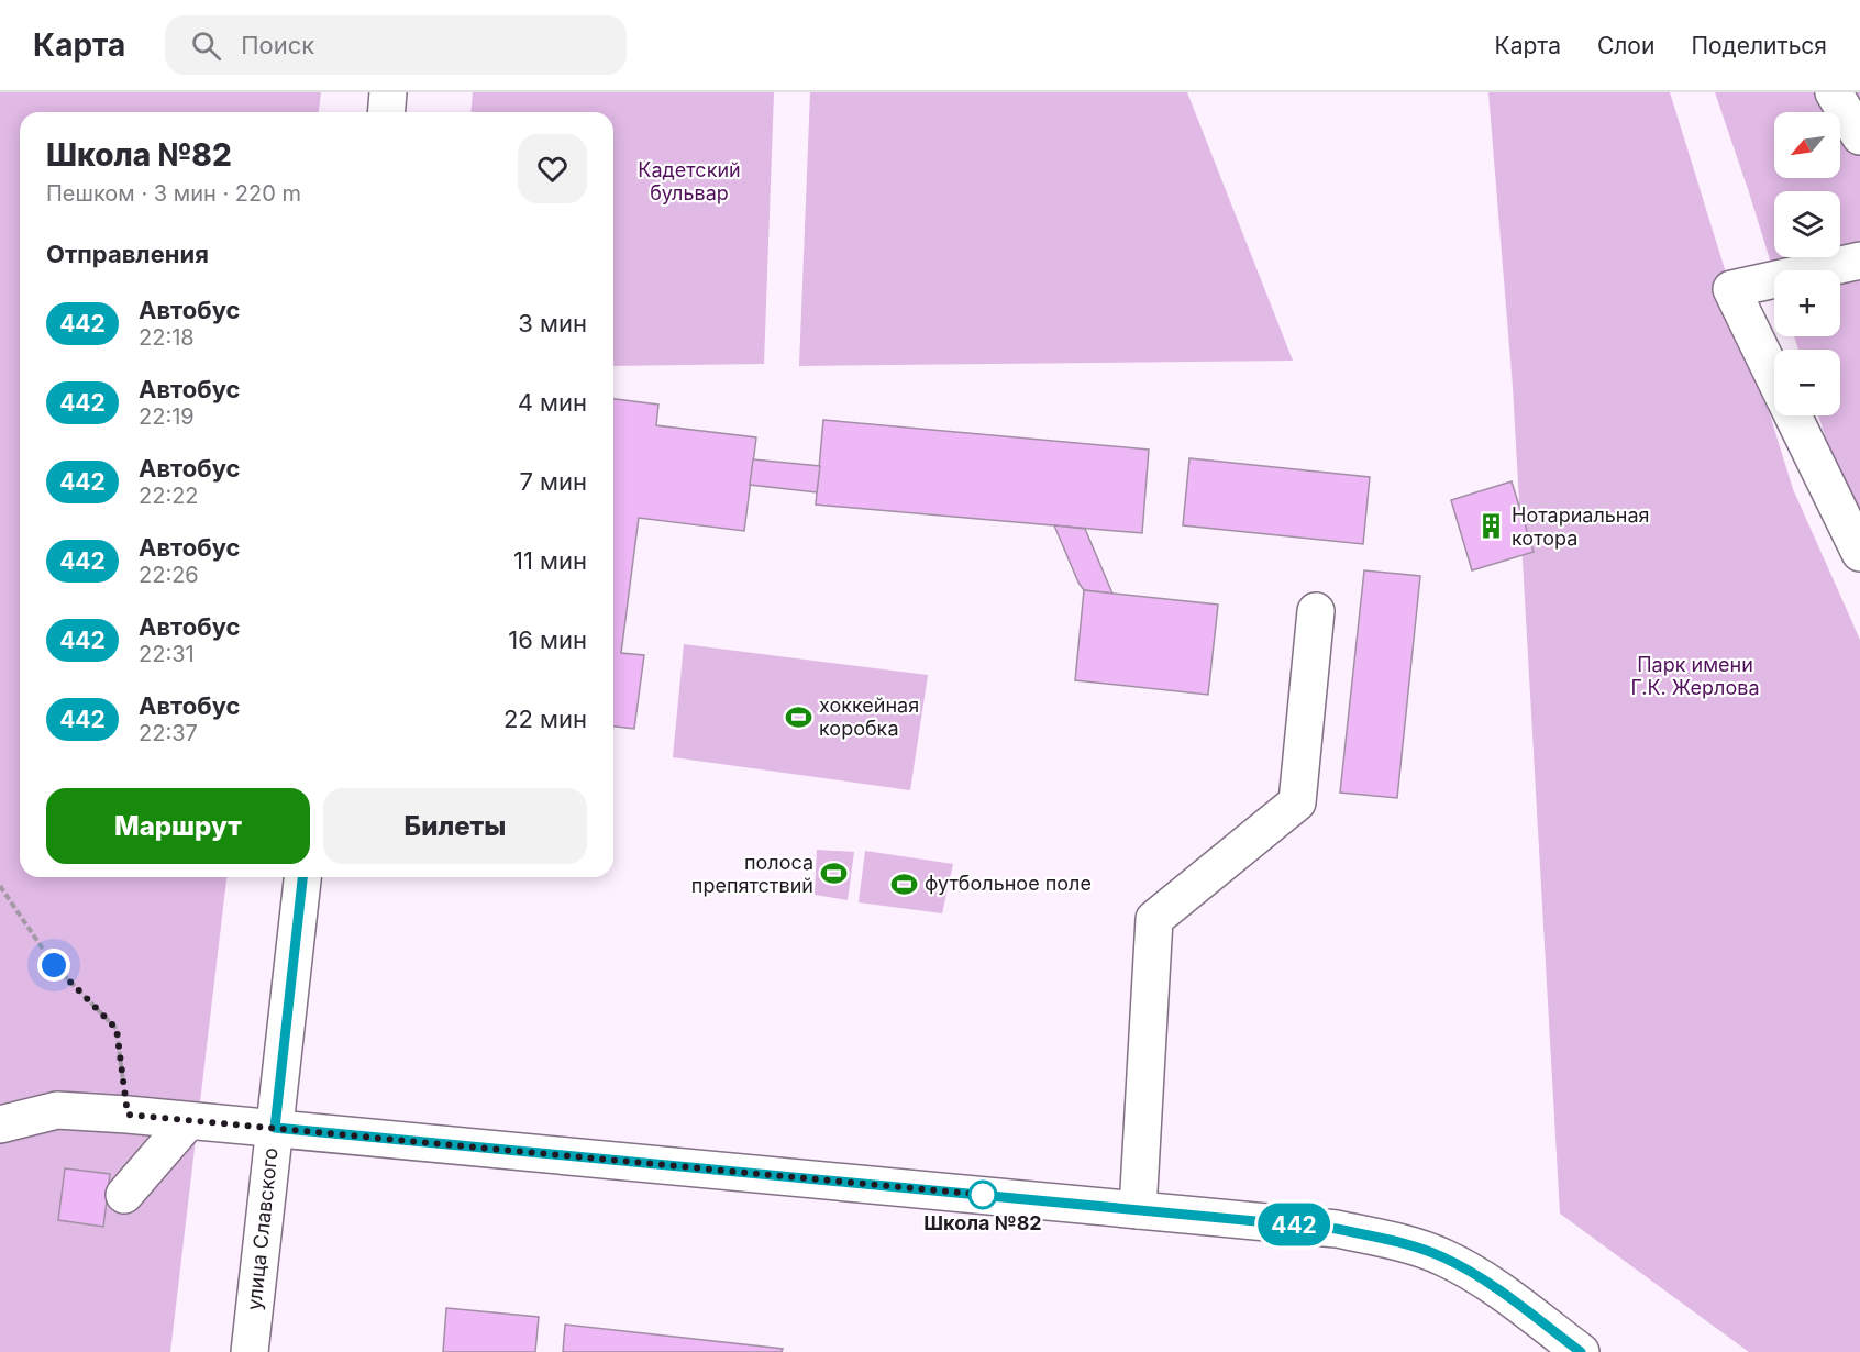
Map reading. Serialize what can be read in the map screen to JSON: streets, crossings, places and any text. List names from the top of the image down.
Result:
{
  "streets": {
    "street": ["улица Славского"]
  },
  "parks": ["Кадетский бульвар", "Парк имени Г.К. Жерлова"],
  "places": {
    "building": ["Нотариальная котора"],
    "sports": ["хоккейная коробка", "полоса препятствий", "футбольное поле"],
    "other": ["Школа №82"]
  },
  "lines": ["bus line 442"],
  "north": "bottom left",
  "page": {
    "header": "Карта",
    "search": "Поиск",
    "nav": ["Карта", "Слои", "Поделиться"],
    "on_map": "442",
    "map_buttons": ["+", "−"],
    "heading": [
      ["Школа №82", "Пешком · 3 мин · 220 m"],
      "Отправления"
    ],
    "list": [
      {
        "mark": "442",
        "name": "Автобус",
        "note": "22:18",
        "value": "3 мин"
      },
      {
        "mark": "442",
        "name": "Автобус",
        "note": "22:19",
        "value": "4 мин"
      },
      {
        "mark": "442",
        "name": "Автобус",
        "note": "22:22",
        "value": "7 мин"
      },
      {
        "mark": "442",
        "name": "Автобус",
        "note": "22:26",
        "value": "11 мин"
      },
      {
        "mark": "442",
        "name": "Автобус",
        "note": "22:31",
        "value": "16 мин"
      },
      {
        "mark": "442",
        "name": "Автобус",
        "note": "22:37",
        "value": "22 мин"
      }
    ],
    "buttons": ["Маршрут", "Билеты"]
  }
}
